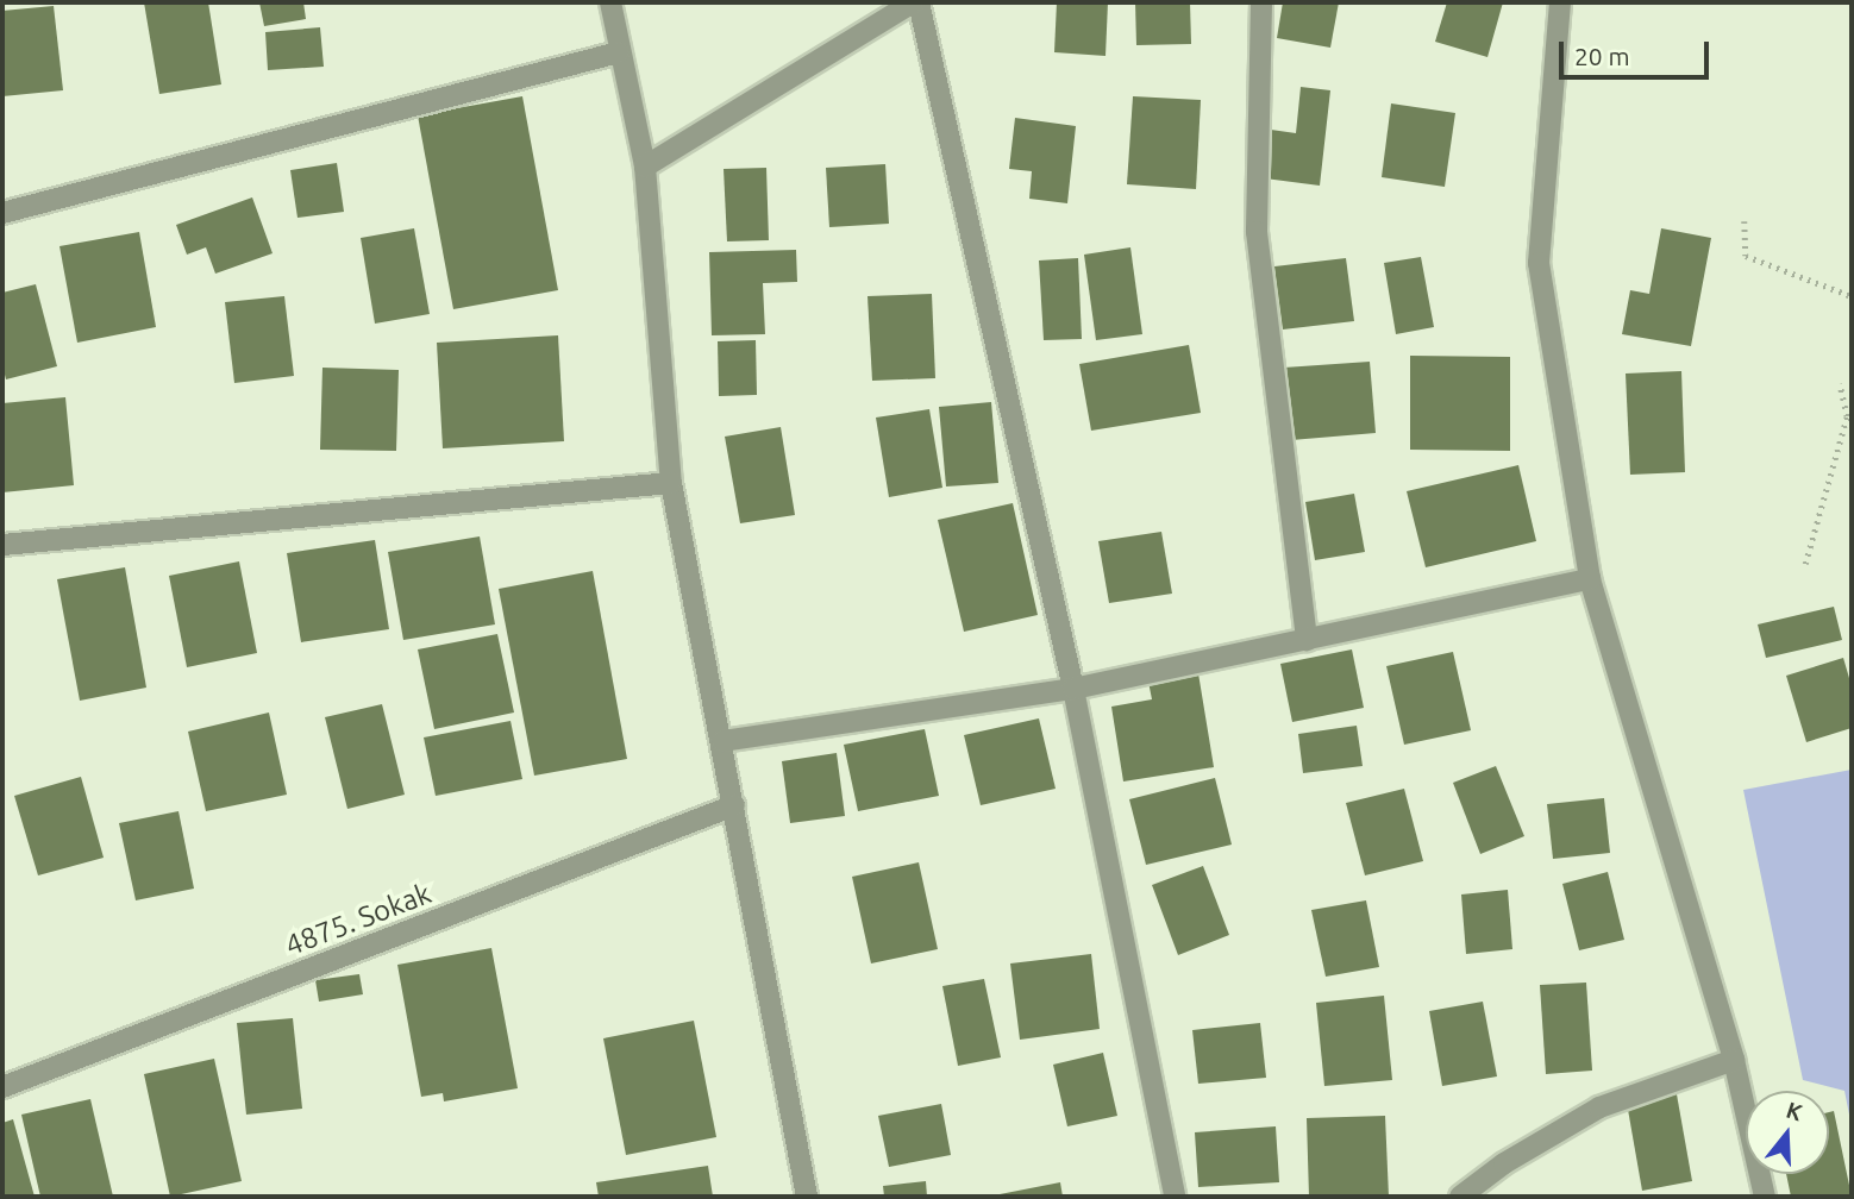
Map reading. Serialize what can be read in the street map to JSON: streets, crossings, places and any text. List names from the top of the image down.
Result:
{
  "streets": {
    "street": ["4875. Sokak"]
  },
  "scale_bar": "20 m",
  "north": "top"
}
